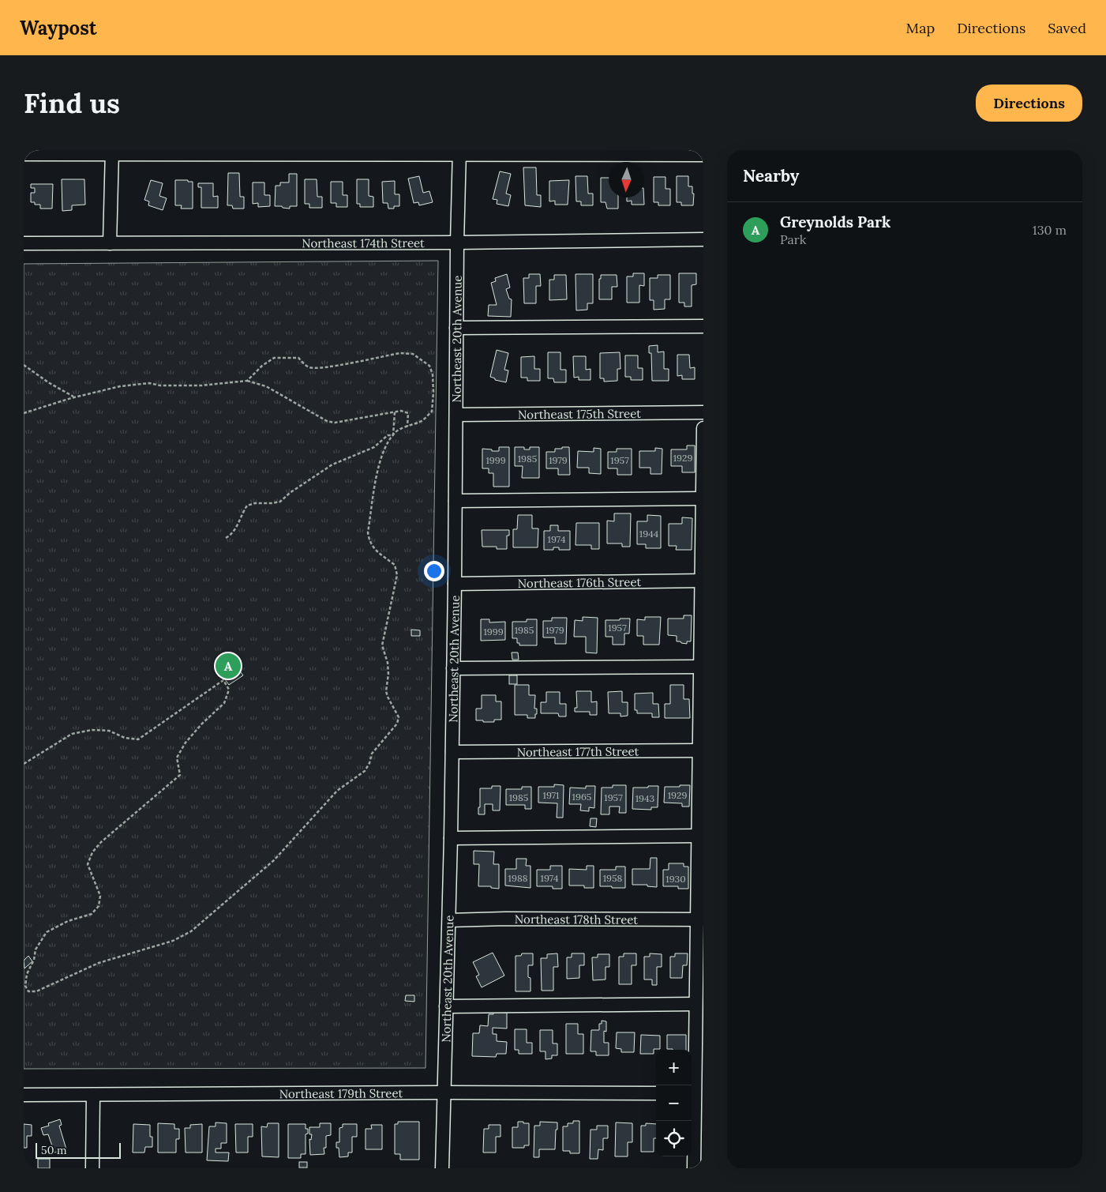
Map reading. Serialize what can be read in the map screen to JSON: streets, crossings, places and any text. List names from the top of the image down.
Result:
{
  "streets": {
    "street": [
      "Northeast 174th Street",
      "Northeast 20th Avenue",
      "Northeast 175th Street",
      "Northeast 176th Street",
      "Northeast 177th Street",
      "Northeast 178th Street",
      "Northeast 179th Street"
    ]
  },
  "crossings": [
    ["Northeast 174th Street", "Northeast 20th Avenue"],
    ["Northeast 20th Avenue", "Northeast 175th Street"],
    ["Northeast 20th Avenue", "Northeast 176th Street"],
    ["Northeast 20th Avenue", "Northeast 177th Street"],
    ["Northeast 20th Avenue", "Northeast 178th Street"],
    ["Northeast 20th Avenue", "Northeast 179th Street"]
  ],
  "house_numbers": [
    "1929",
    "1985",
    "1999",
    "1979",
    "1957",
    "1944",
    "1974",
    "1957",
    "1985",
    "1979",
    "1999",
    "1971",
    "1929",
    "1965",
    "1985",
    "1957",
    "1943",
    "1988",
    "1974",
    "1958",
    "1930"
  ],
  "scale_bar": "50 m",
  "north": "bottom",
  "page": {
    "header": "Waypost",
    "nav": ["Map", "Directions", "Saved"],
    "buttons": "Directions",
    "title": "Find us",
    "heading": "Nearby",
    "list": [
      {
        "mark": "A",
        "name": "Greynolds Park",
        "note": "Park",
        "value": "130 m"
      }
    ],
    "pins": "A",
    "map_buttons": ["+", "−"],
    "scale": "50 m"
  }
}
